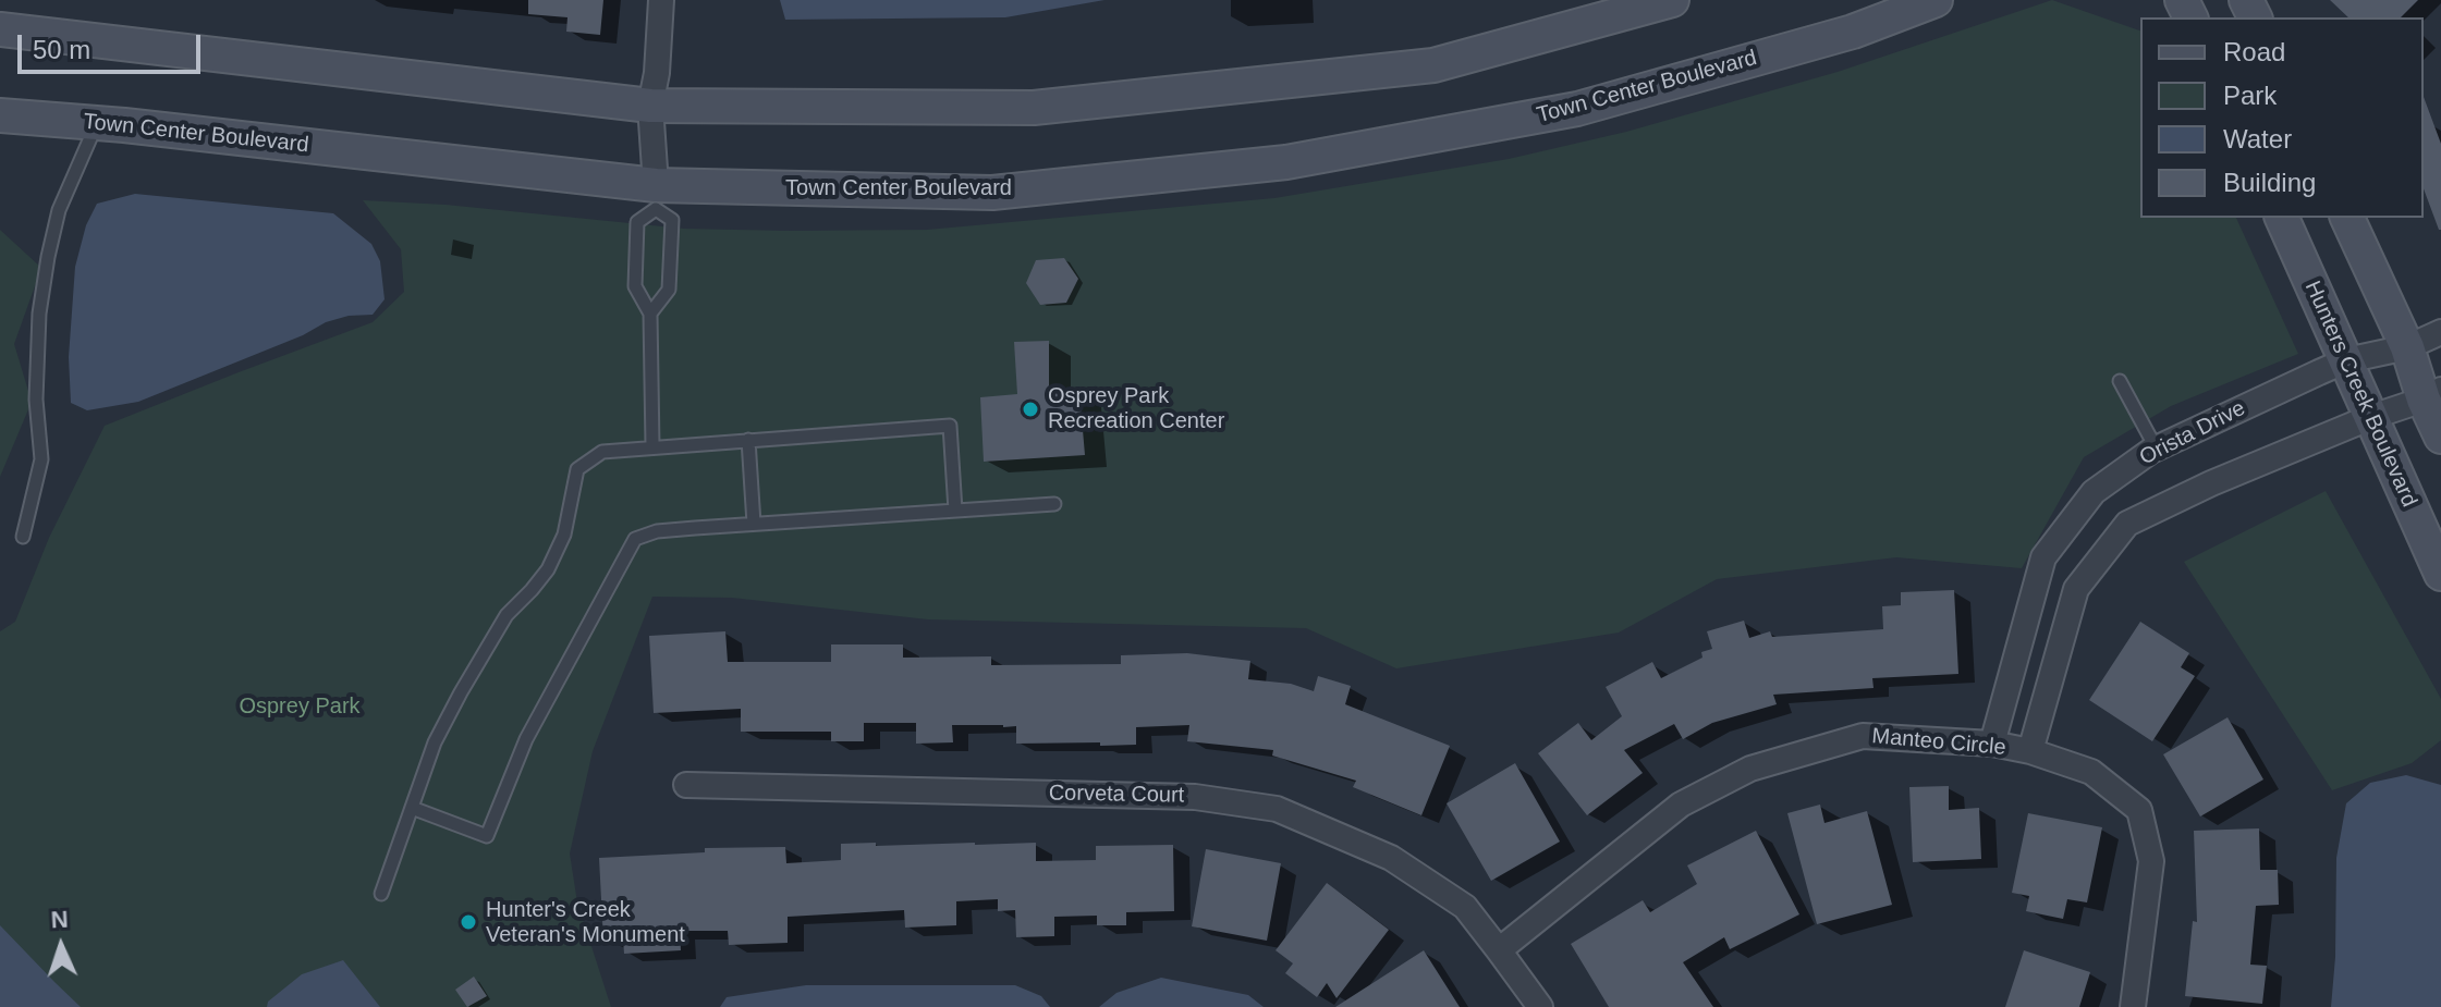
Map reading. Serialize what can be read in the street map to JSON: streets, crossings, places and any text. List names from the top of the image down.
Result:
{
  "streets": {
    "street": [
      "Town Center Boulevard",
      "Hunters Creek Boulevard",
      "Orista Drive",
      "Manteo Circle",
      "Corveta Court"
    ]
  },
  "crossings": [
    ["Hunters Creek Boulevard", "Orista Drive"],
    ["Orista Drive", "Manteo Circle"],
    ["Manteo Circle", "Corveta Court"]
  ],
  "parks": ["Osprey Park"],
  "places": ["Osprey Park Recreation Center", "Hunter's Creek Veteran's Monument"],
  "legend": [
    "Road",
    "Park",
    "Water",
    "Building"
  ],
  "scale_bar": "50 m",
  "north": "top"
}
